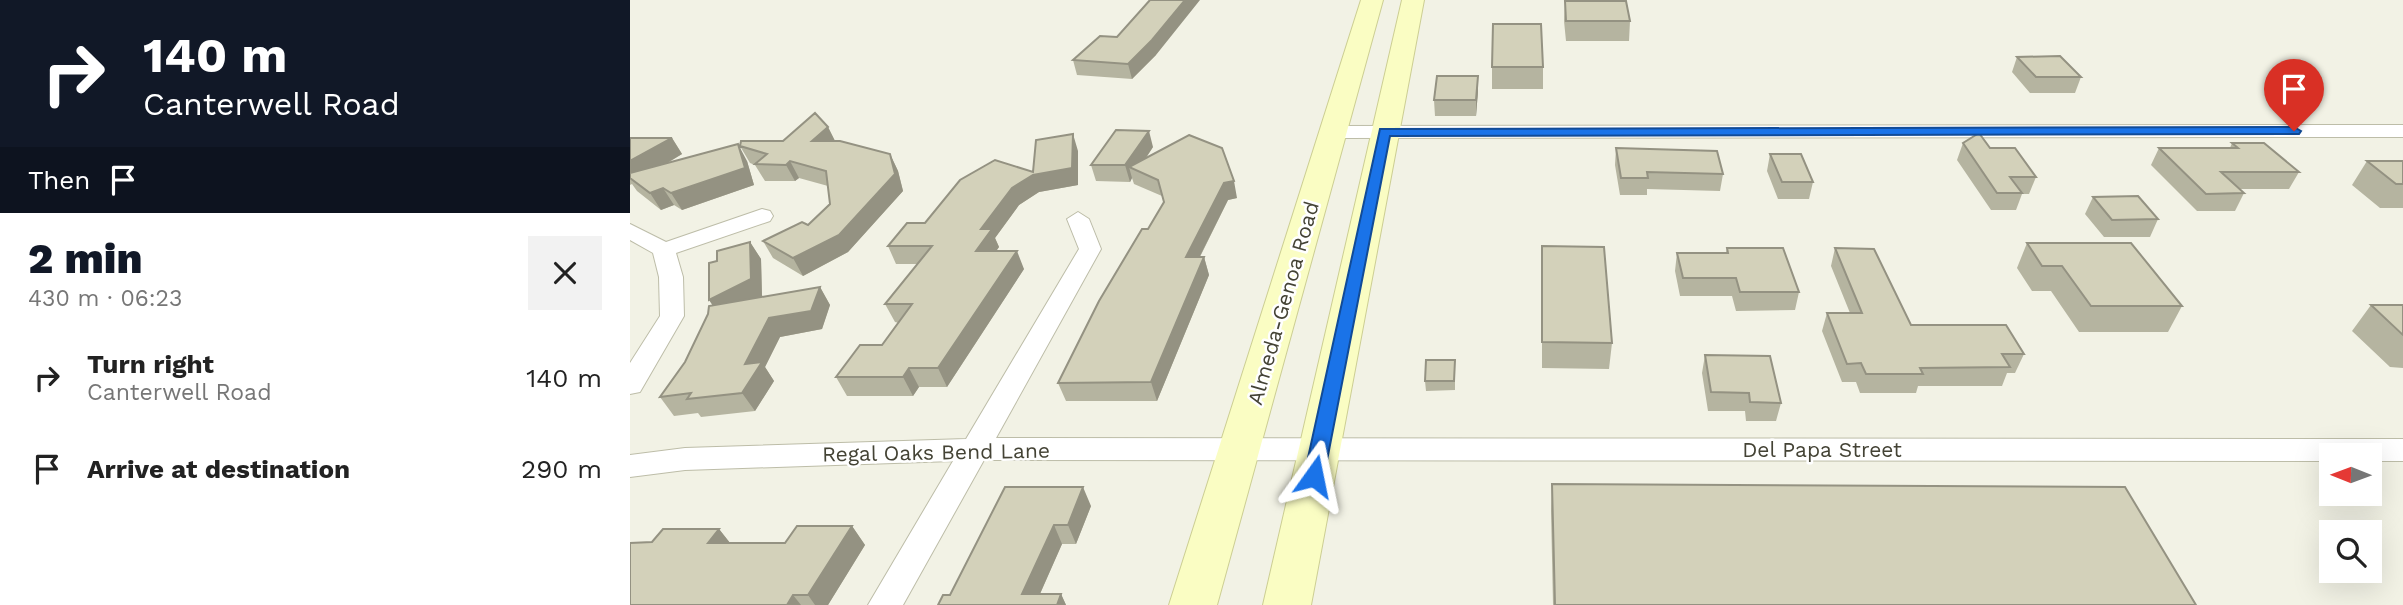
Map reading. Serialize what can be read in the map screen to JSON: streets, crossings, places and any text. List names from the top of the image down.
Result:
{
  "streets": {
    "main road": ["Almeda-Genoa Road"],
    "street": ["Del Papa Street", "Regal Oaks Bend Lane"]
  },
  "crossings": [
    ["Almeda-Genoa Road", "Del Papa Street"],
    ["Almeda-Genoa Road", "Regal Oaks Bend Lane"],
    ["Del Papa Street", "Regal Oaks Bend Lane"]
  ],
  "north": "left",
  "page": {
    "turn": ["140 m", "Canterwell Road"],
    "then": "Then",
    "heading": ["2 min", "430 m · 06:23"],
    "list": [
      {
        "name": "Turn right",
        "note": "Canterwell Road",
        "value": "140 m"
      },
      {
        "name": "Arrive at destination",
        "value": "290 m"
      }
    ]
  }
}
